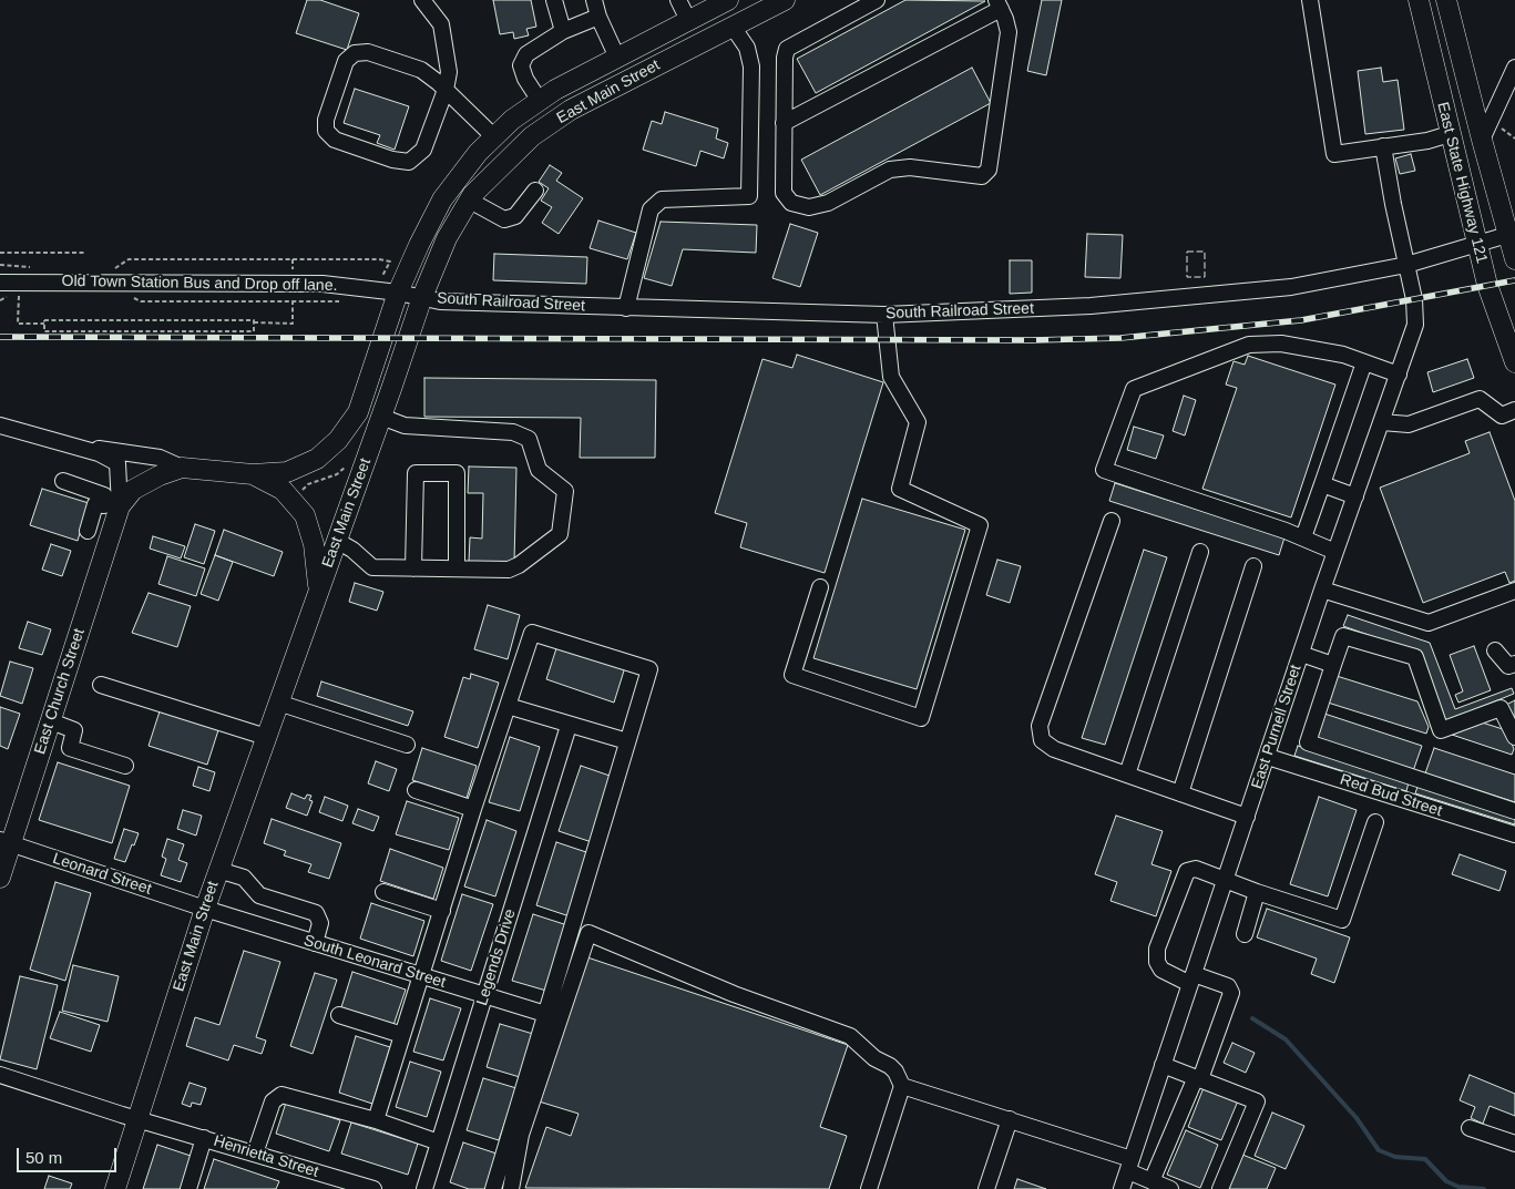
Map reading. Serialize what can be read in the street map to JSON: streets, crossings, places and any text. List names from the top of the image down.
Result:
{
  "streets": {
    "main road": ["East Main Street", "East State Highway 121", "East Church Street"],
    "street": [
      "Old Town Station Bus and Drop off lane.",
      "South Railroad Street",
      "East Purnell Street",
      "Red Bud Street",
      "Leonard Street",
      "Legends Drive",
      "South Leonard Street",
      "Henrietta Street"
    ]
  },
  "crossings": [
    ["East Main Street", "Old Town Station Bus and Drop off lane."],
    ["East Main Street", "South Railroad Street"],
    ["East Main Street", "Leonard Street"],
    ["East Main Street", "South Leonard Street"],
    ["East Main Street", "Henrietta Street"],
    ["East State Highway 121", "South Railroad Street"],
    ["Old Town Station Bus and Drop off lane.", "South Railroad Street"],
    ["South Railroad Street", "East Purnell Street"],
    ["East Church Street", "Leonard Street"],
    ["East Purnell Street", "Red Bud Street"],
    ["Leonard Street", "South Leonard Street"],
    ["Legends Drive", "South Leonard Street"]
  ],
  "scale_bar": "50 m"
}
